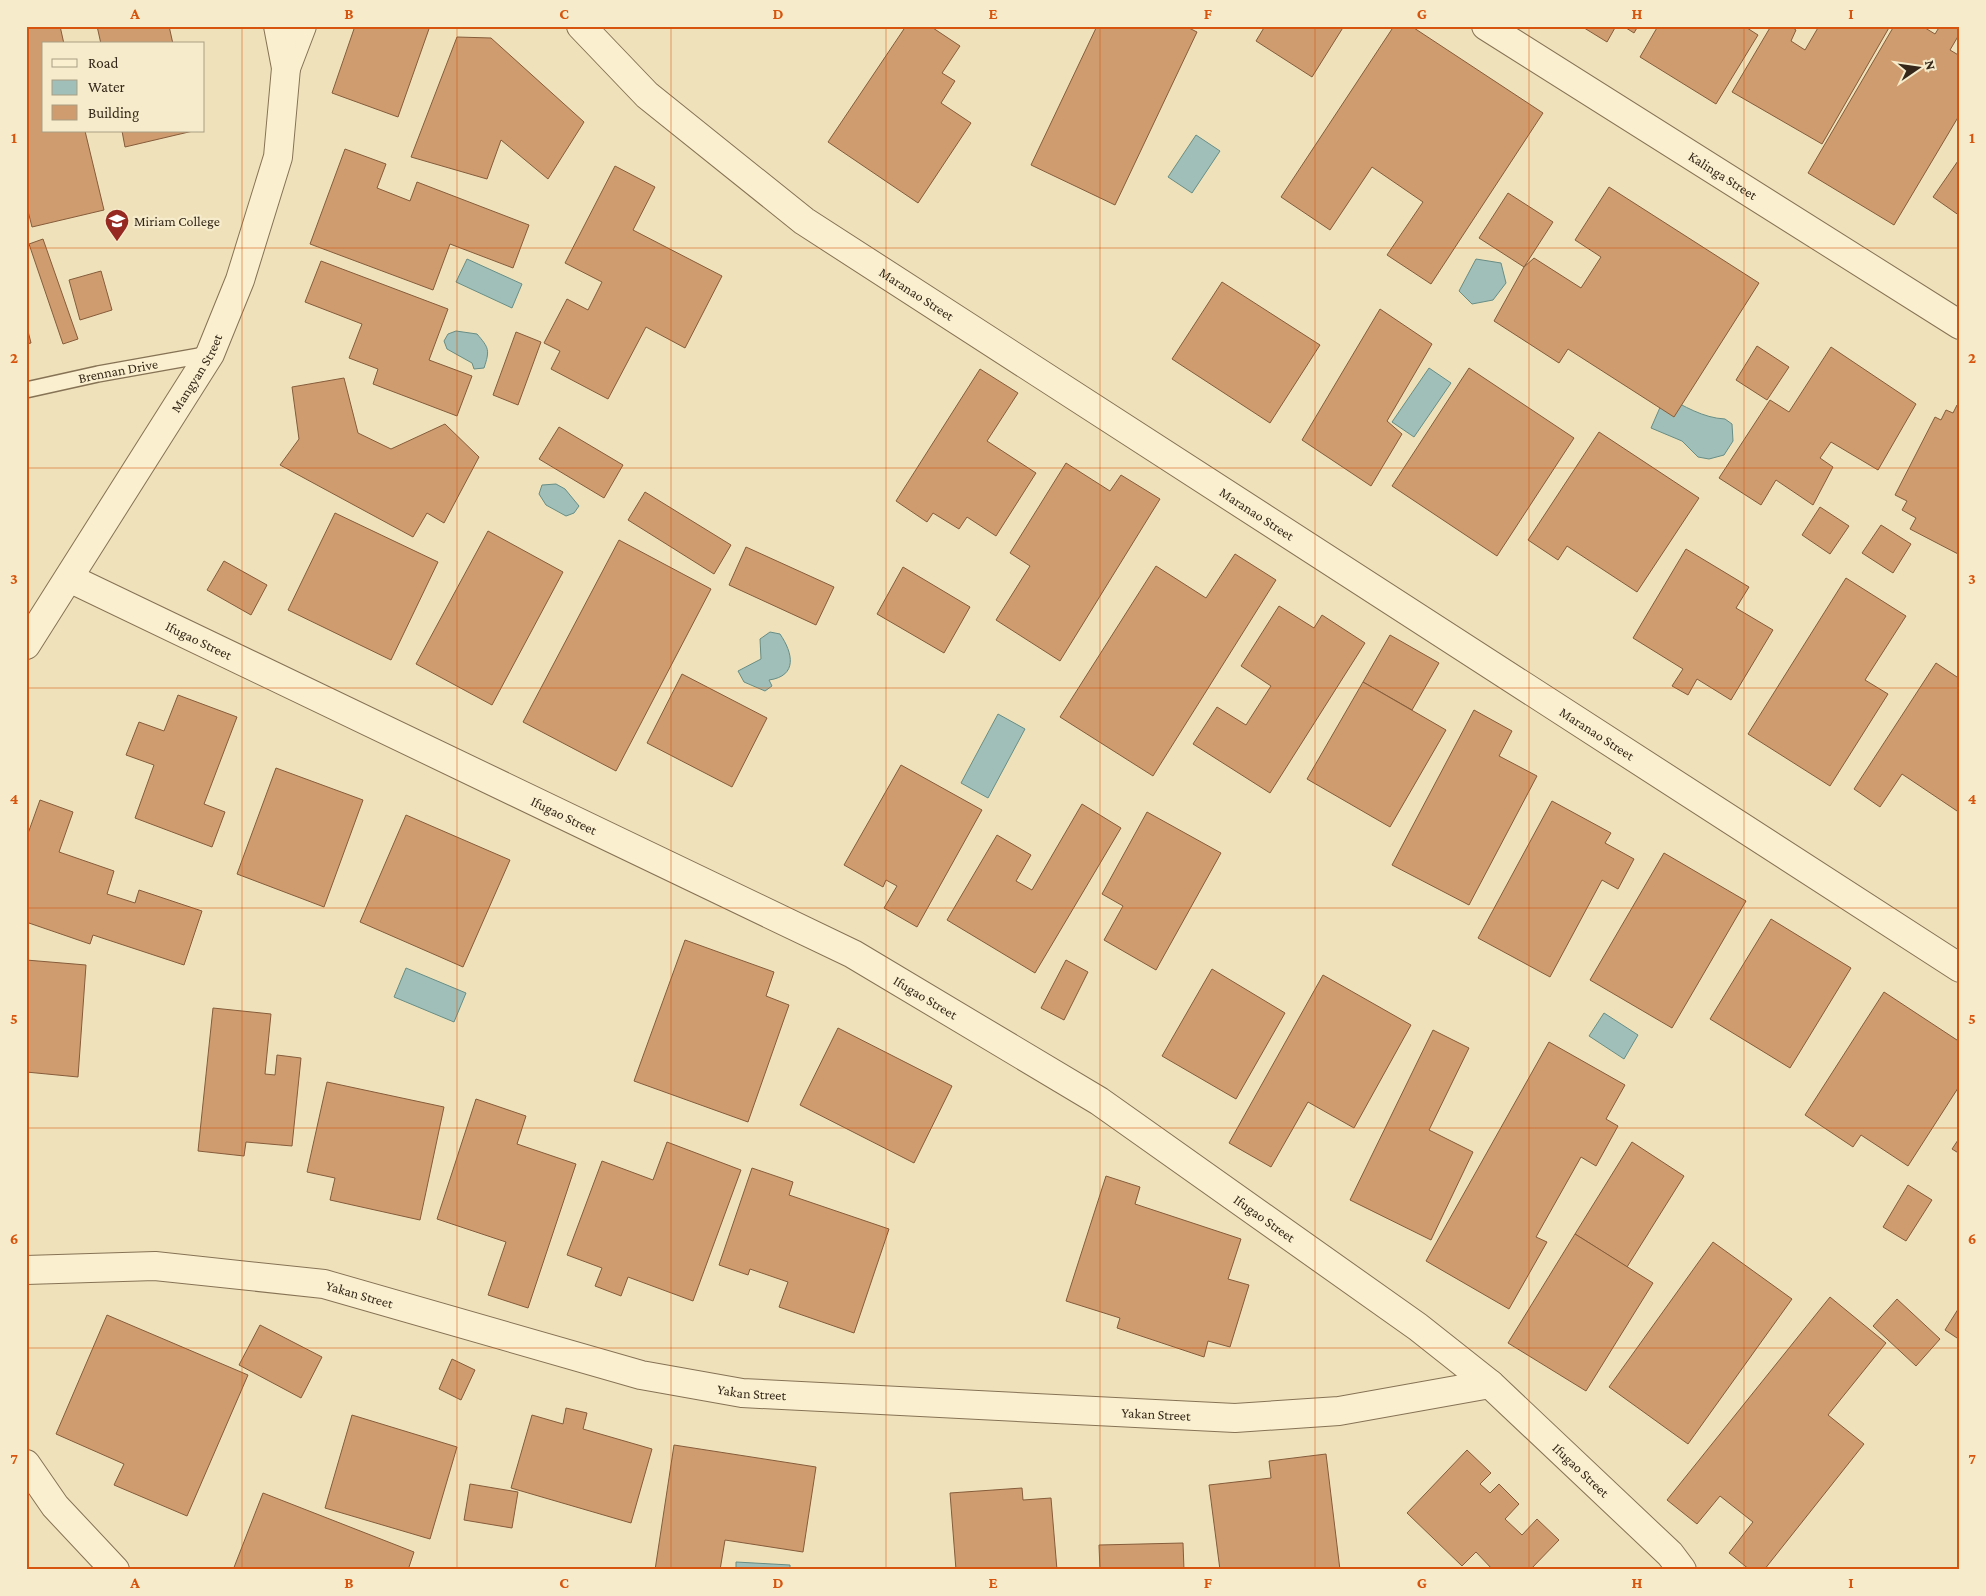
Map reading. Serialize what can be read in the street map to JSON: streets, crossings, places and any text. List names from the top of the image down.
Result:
{
  "streets": {
    "street": [
      "Kalinga Street",
      "Maranao Street",
      "Mangyan Street",
      "Ifugao Street",
      "Yakan Street"
    ],
    "lane": ["Brennan Drive"]
  },
  "crossings": [
    ["Brennan Drive", "Mangyan Street"],
    ["Mangyan Street", "Ifugao Street"],
    ["Ifugao Street", "Yakan Street"]
  ],
  "places": {
    "school or university": ["Miriam College"]
  },
  "legend": ["Road", "Water", "Building"],
  "north": "right",
  "grid": {
    "columns": [
      "A",
      "B",
      "C",
      "D",
      "E",
      "F",
      "G",
      "H",
      "I"
    ],
    "rows": [
      "1",
      "2",
      "3",
      "4",
      "5",
      "6",
      "7"
    ]
  }
}
